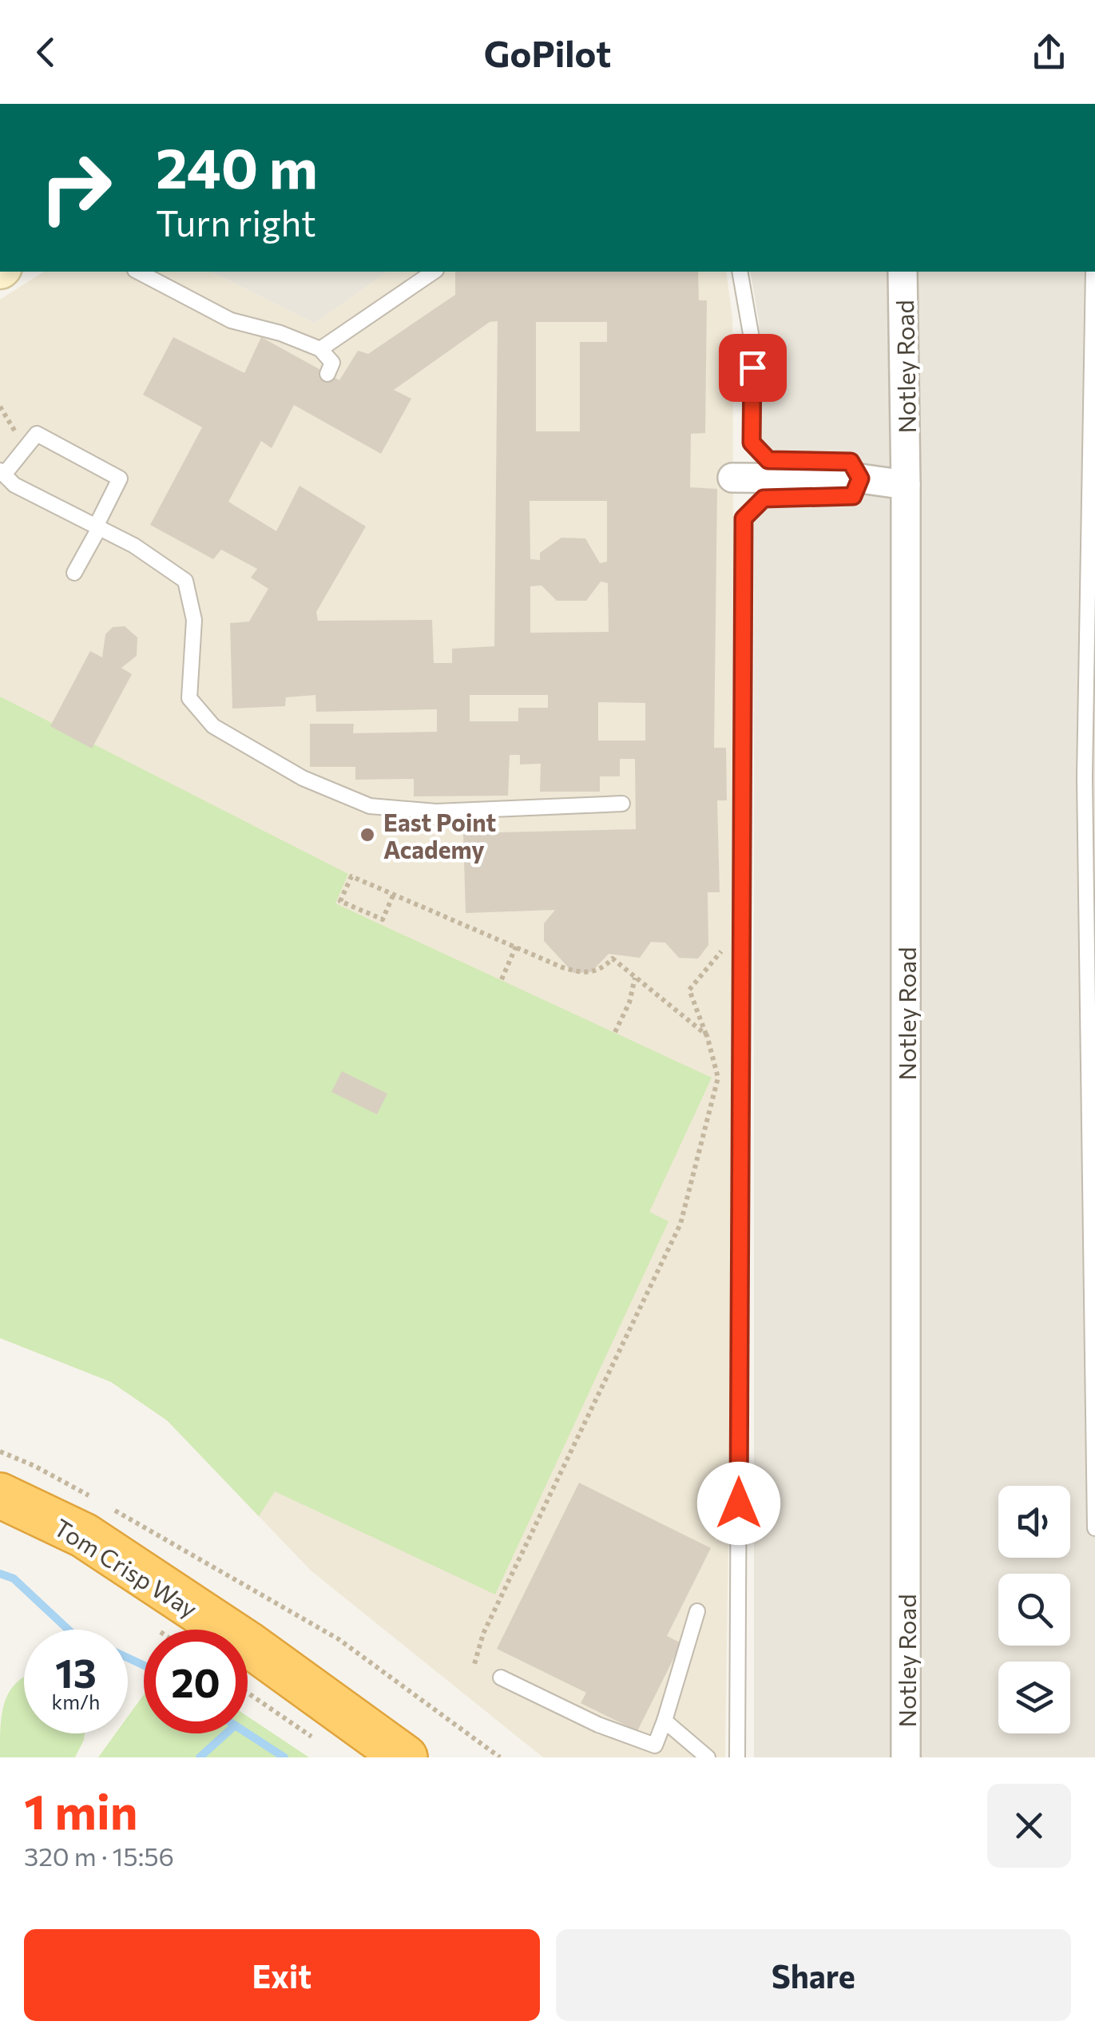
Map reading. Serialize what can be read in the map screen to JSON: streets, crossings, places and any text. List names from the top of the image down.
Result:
{
  "streets": {
    "highway": ["Tom Crisp Way"],
    "street": ["Notley Road"]
  },
  "places": ["East Point Academy"],
  "page": {
    "header": "GoPilot",
    "turn": ["240 m", "Turn right"],
    "speed": "13 km/h",
    "limit": "20",
    "heading": ["1 min", "320 m · 15:56"],
    "buttons": ["Exit", "Share"]
  }
}
